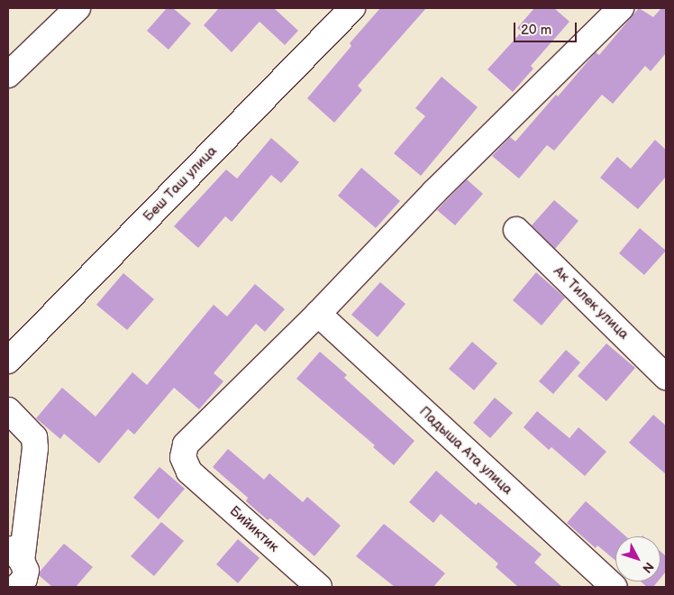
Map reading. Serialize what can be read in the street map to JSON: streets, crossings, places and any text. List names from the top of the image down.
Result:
{
  "streets": {
    "street": [
      "Беш Таш улица",
      "Ак Тилек улица",
      "Падыша Ата улица",
      "Бийиктик"
    ]
  },
  "crossings": [
    ["Падыша Ата улица", "Бийиктик"]
  ],
  "scale_bar": "20 m",
  "north": "bottom right"
}
